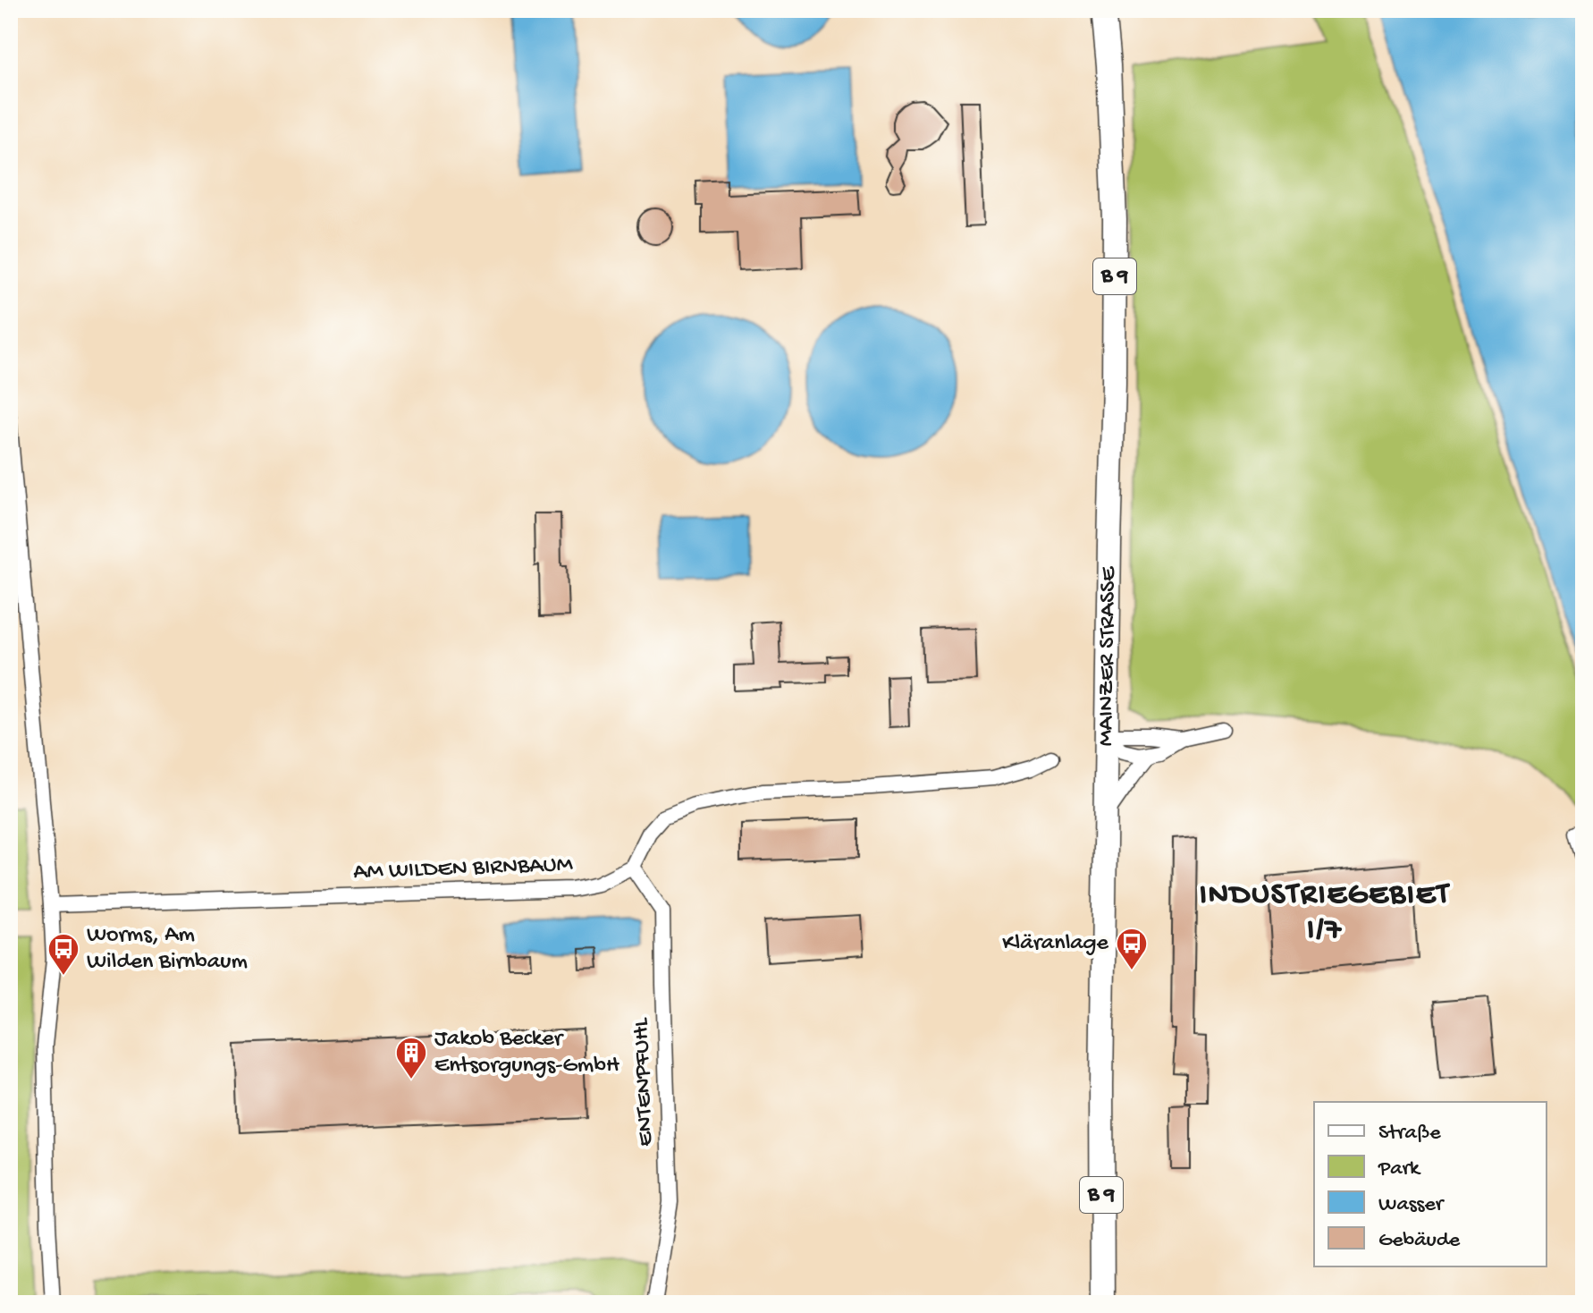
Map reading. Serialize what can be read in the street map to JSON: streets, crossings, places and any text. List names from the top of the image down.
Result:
{
  "streets": {
    "main road": ["B 9", "MAINZER STRASSE"],
    "street": ["AM WILDEN BIRNBAUM", "ENTENPFUHL"]
  },
  "crossings": [
    ["AM WILDEN BIRNBAUM", "ENTENPFUHL"]
  ],
  "districts": ["INDUSTRIEGEBIET I/7"],
  "places": {
    "bus stop": ["Kläranlage", "Worms, Am Wilden Birnbaum"],
    "building": ["Jakob Becker Entsorgungs-GmbH"]
  },
  "legend": [
    "Straße",
    "Park",
    "Wasser",
    "Gebäude"
  ]
}
